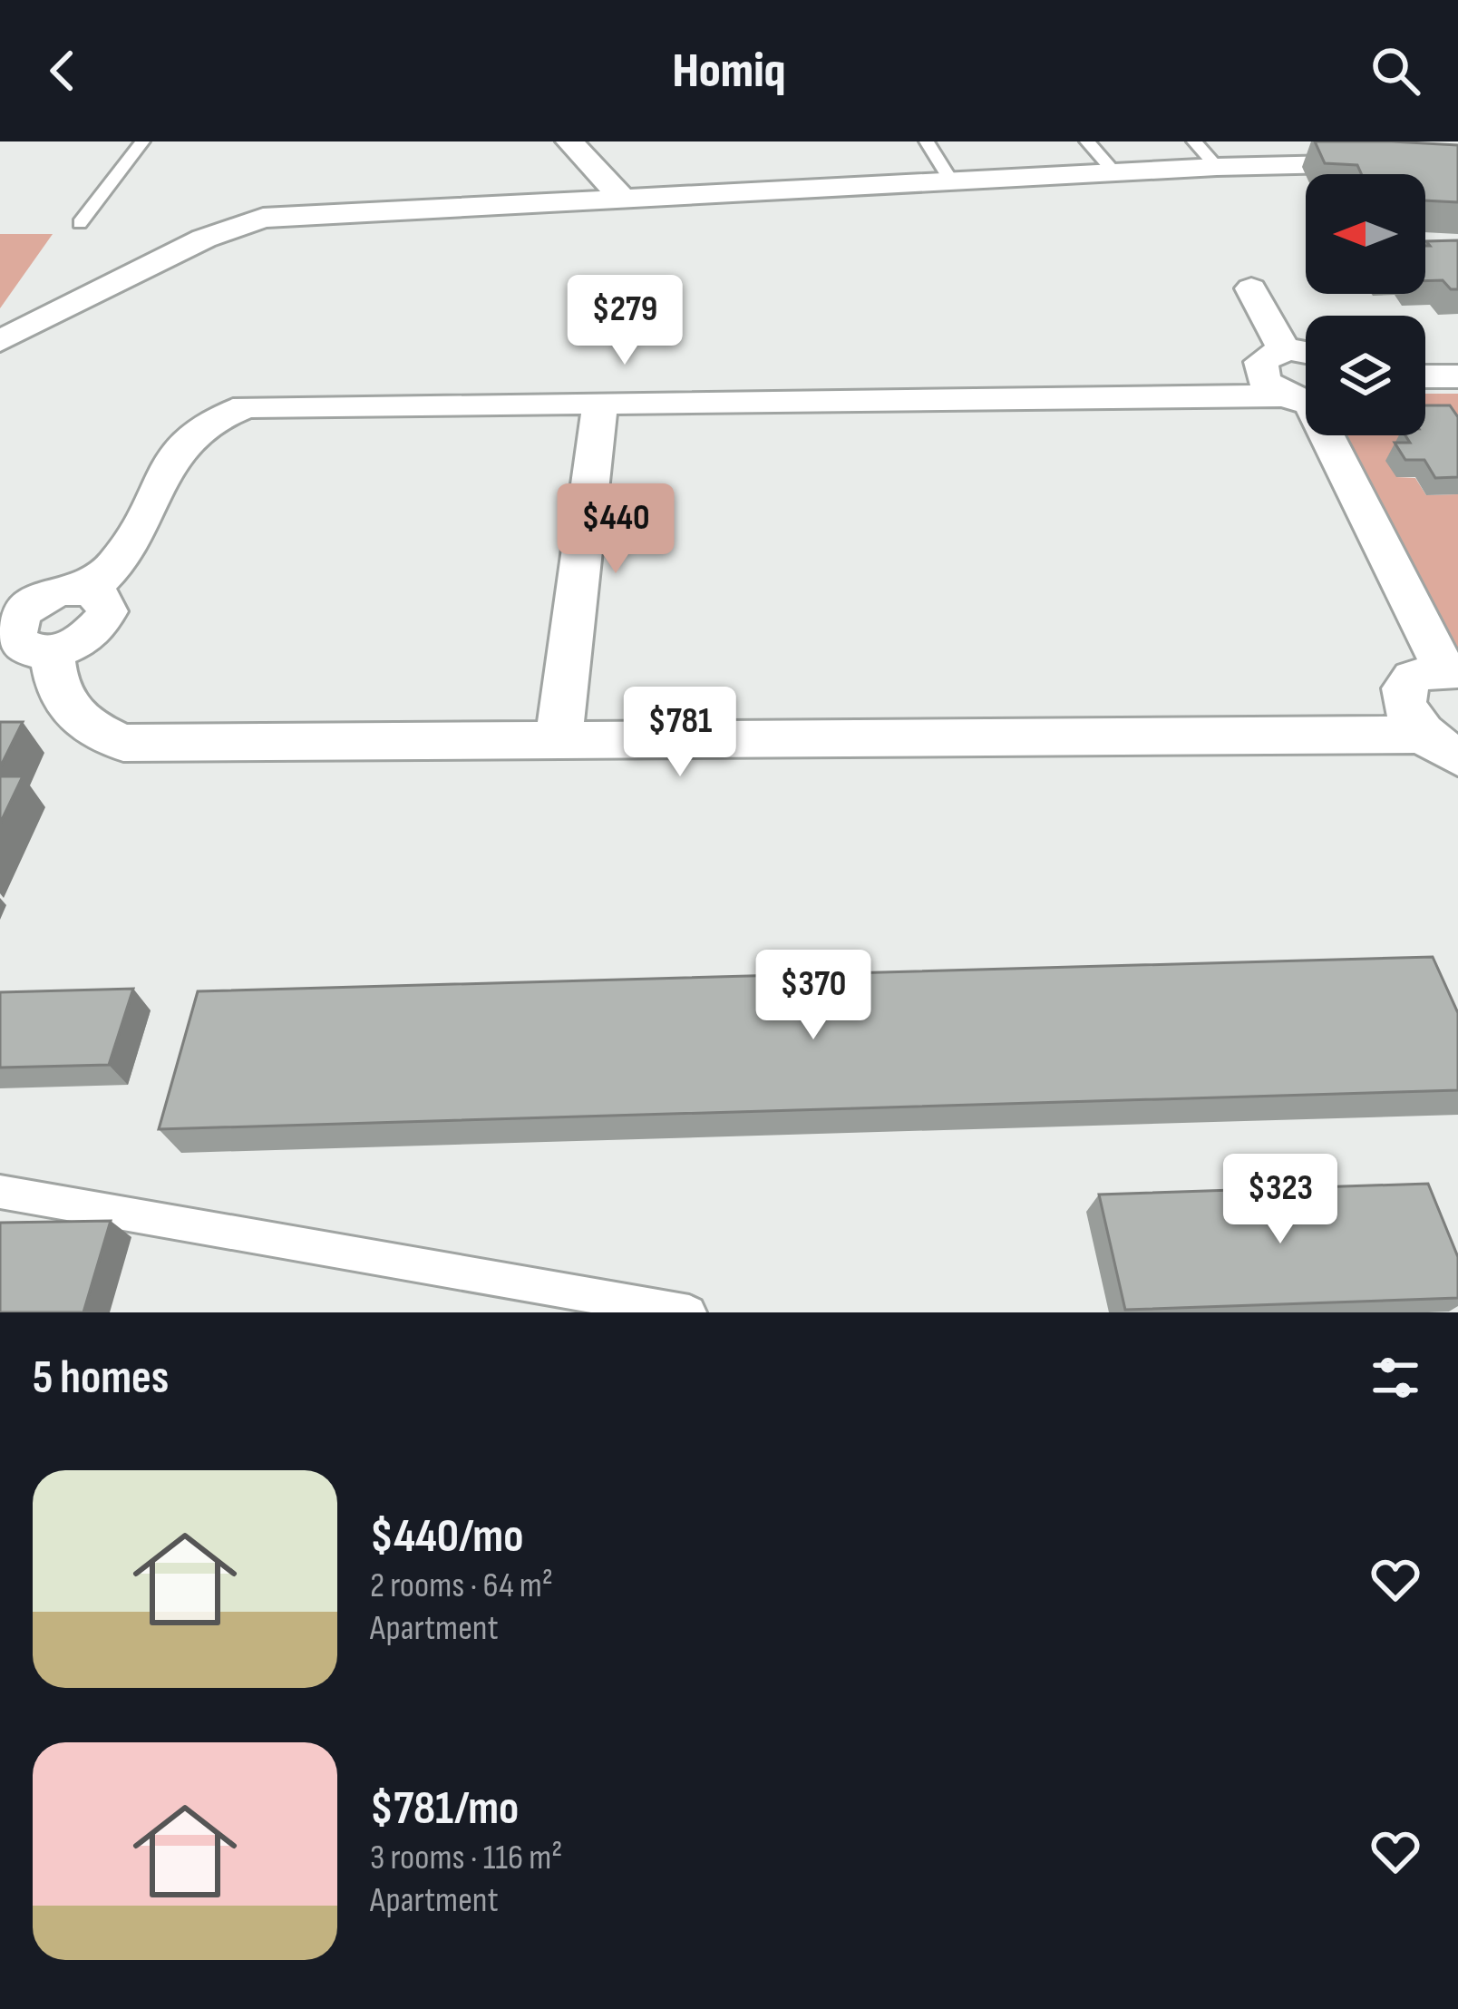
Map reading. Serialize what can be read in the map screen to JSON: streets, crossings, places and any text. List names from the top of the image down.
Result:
{
  "north": "left",
  "page": {
    "header": "Homiq",
    "price": [
      "$279",
      "$440",
      "$781",
      "$370",
      "$323"
    ],
    "heading": "5 homes",
    "list": [
      {
        "name": "$440/mo",
        "note": "2 rooms · 64 m² · Apartment"
      },
      {
        "name": "$781/mo",
        "note": "3 rooms · 116 m² · Apartment"
      }
    ]
  }
}
